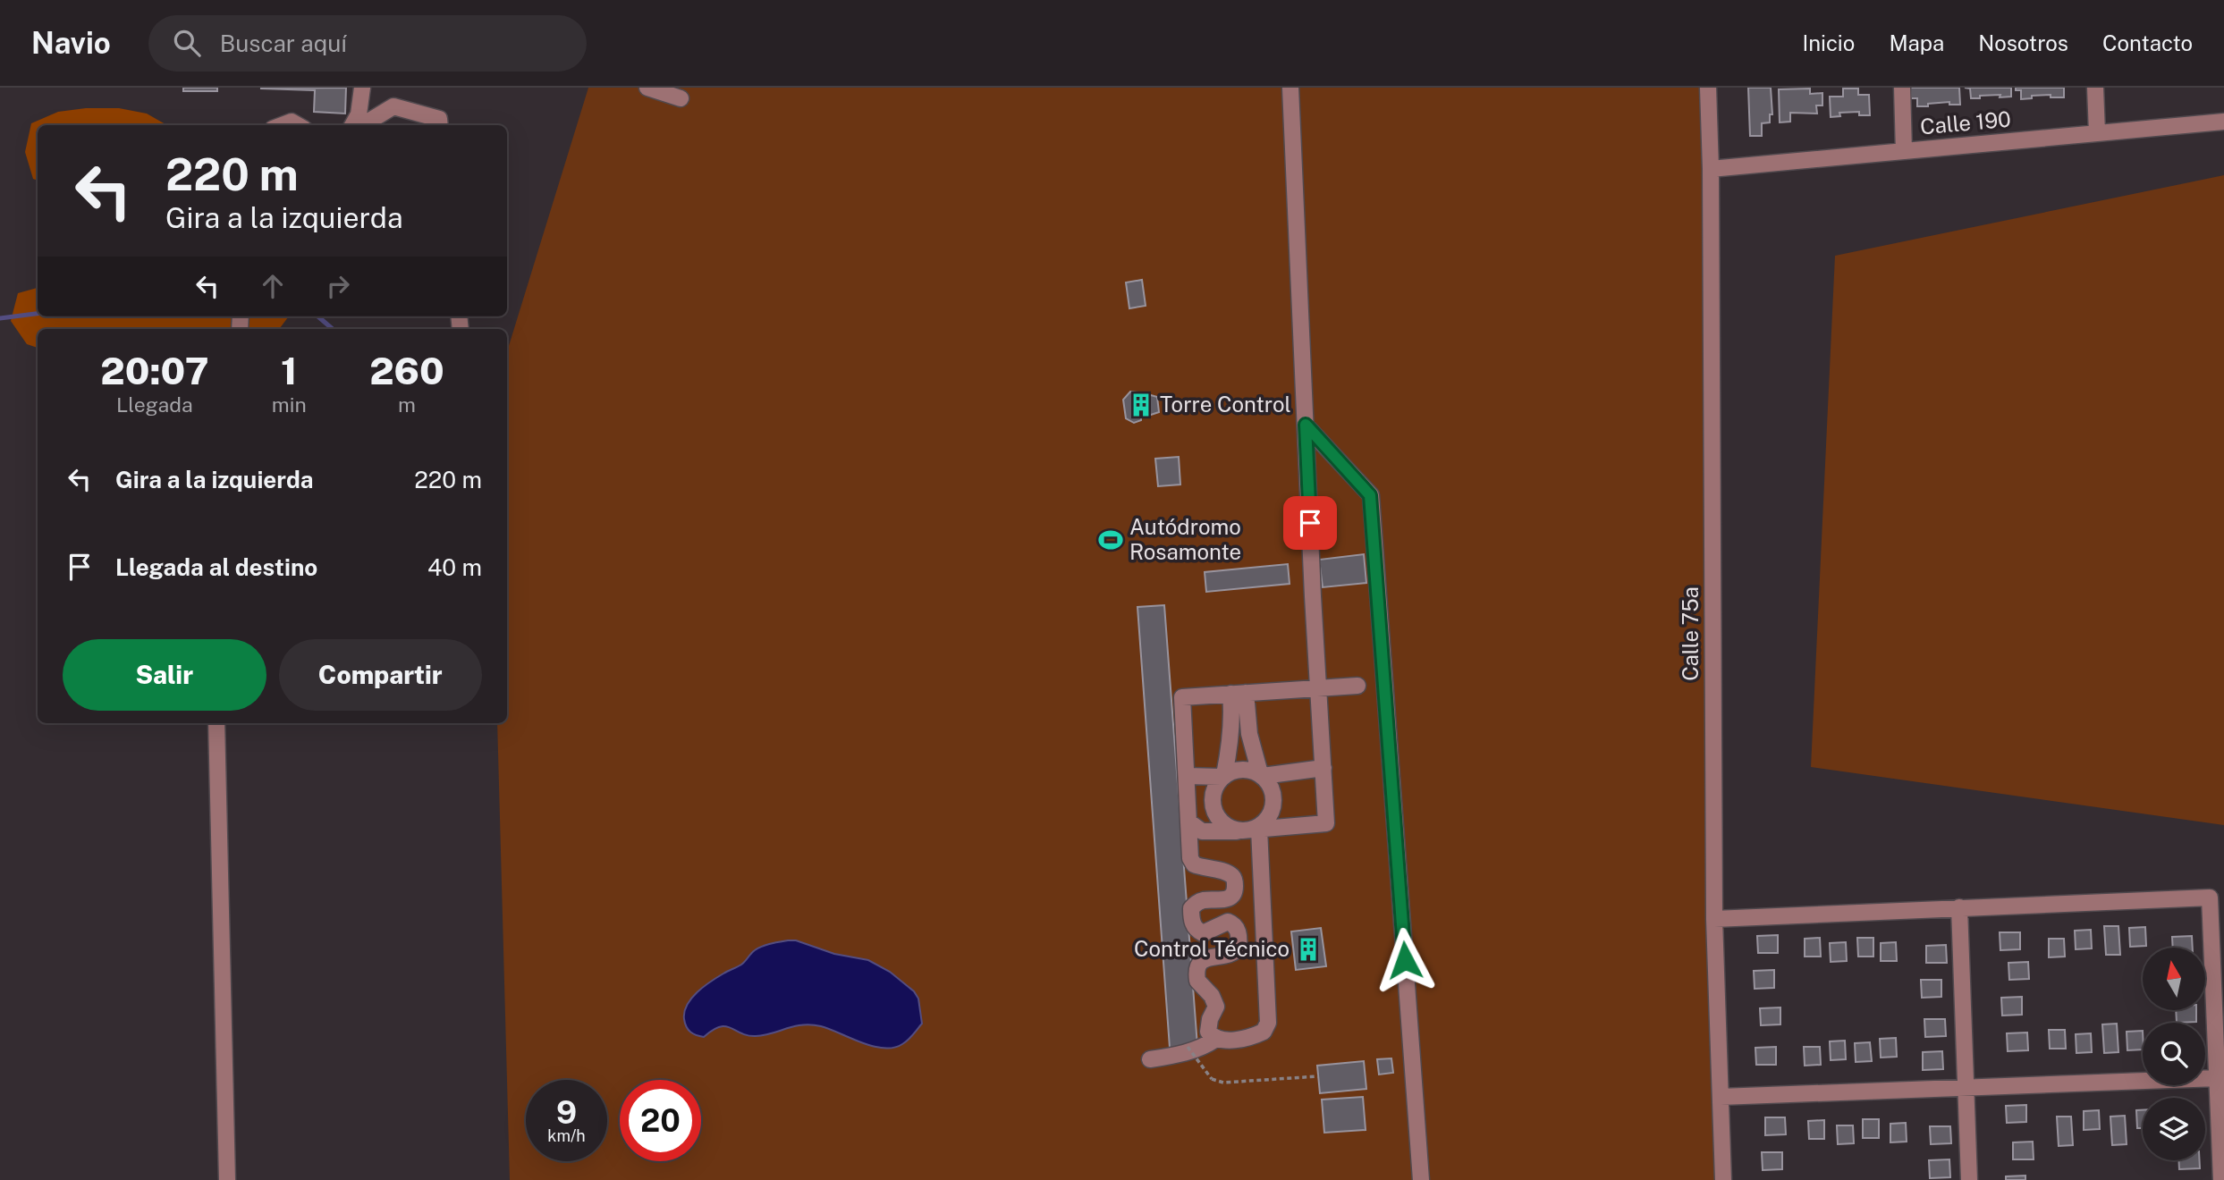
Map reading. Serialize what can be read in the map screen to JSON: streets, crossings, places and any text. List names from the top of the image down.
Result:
{
  "streets": {
    "street": ["Calle 190", "Calle 75a"]
  },
  "crossings": [
    ["Calle 190", "Calle 75a"]
  ],
  "places": {
    "building": ["Torre Control", "Control Técnico"],
    "sports": ["Autódromo Rosamonte"]
  },
  "north": "top",
  "page": {
    "header": "Navio",
    "search": "Buscar aquí",
    "nav": [
      "Inicio",
      "Mapa",
      "Nosotros",
      "Contacto"
    ],
    "turn": ["220 m", "Gira a la izquierda"],
    "eta": [
      "20:07",
      "Llegada",
      "1",
      "min",
      "260",
      "m"
    ],
    "list": [
      {
        "name": "Gira a la izquierda",
        "value": "220 m"
      },
      {
        "name": "Llegada al destino",
        "value": "40 m"
      }
    ],
    "buttons": ["Salir", "Compartir"],
    "speed": "9 km/h",
    "limit": "20"
  }
}
